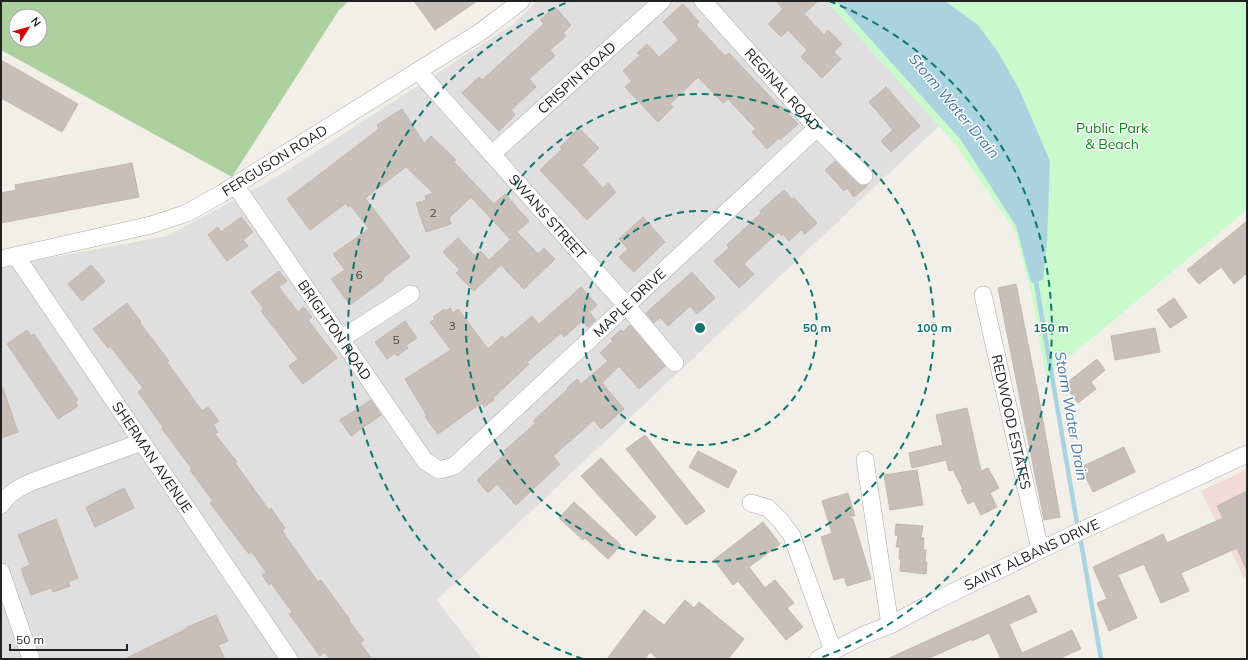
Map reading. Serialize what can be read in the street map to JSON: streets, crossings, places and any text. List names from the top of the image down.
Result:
{
  "streets": {
    "street": [
      "CRISPIN ROAD",
      "REGINAL ROAD",
      "FERGUSON ROAD",
      "SWANS STREET",
      "MAPLE DRIVE",
      "BRIGHTON ROAD",
      "REDWOOD ESTATES",
      "SHERMAN AVENUE",
      "SAINT ALBANS DRIVE"
    ]
  },
  "crossings": [
    ["CRISPIN ROAD", "SWANS STREET"],
    ["REGINAL ROAD", "MAPLE DRIVE"],
    ["FERGUSON ROAD", "SWANS STREET"],
    ["FERGUSON ROAD", "BRIGHTON ROAD"],
    ["FERGUSON ROAD", "SHERMAN AVENUE"],
    ["SWANS STREET", "MAPLE DRIVE"],
    ["MAPLE DRIVE", "BRIGHTON ROAD"],
    ["REDWOOD ESTATES", "SAINT ALBANS DRIVE"]
  ],
  "water": ["Storm Water Drain"],
  "parks": ["Public Park & Beach"],
  "house_numbers": [
    "2",
    "6",
    "3",
    "5"
  ],
  "scale_bar": "50 m",
  "north": "top right",
  "rings": ["50 m", "100 m", "150 m"]
}
